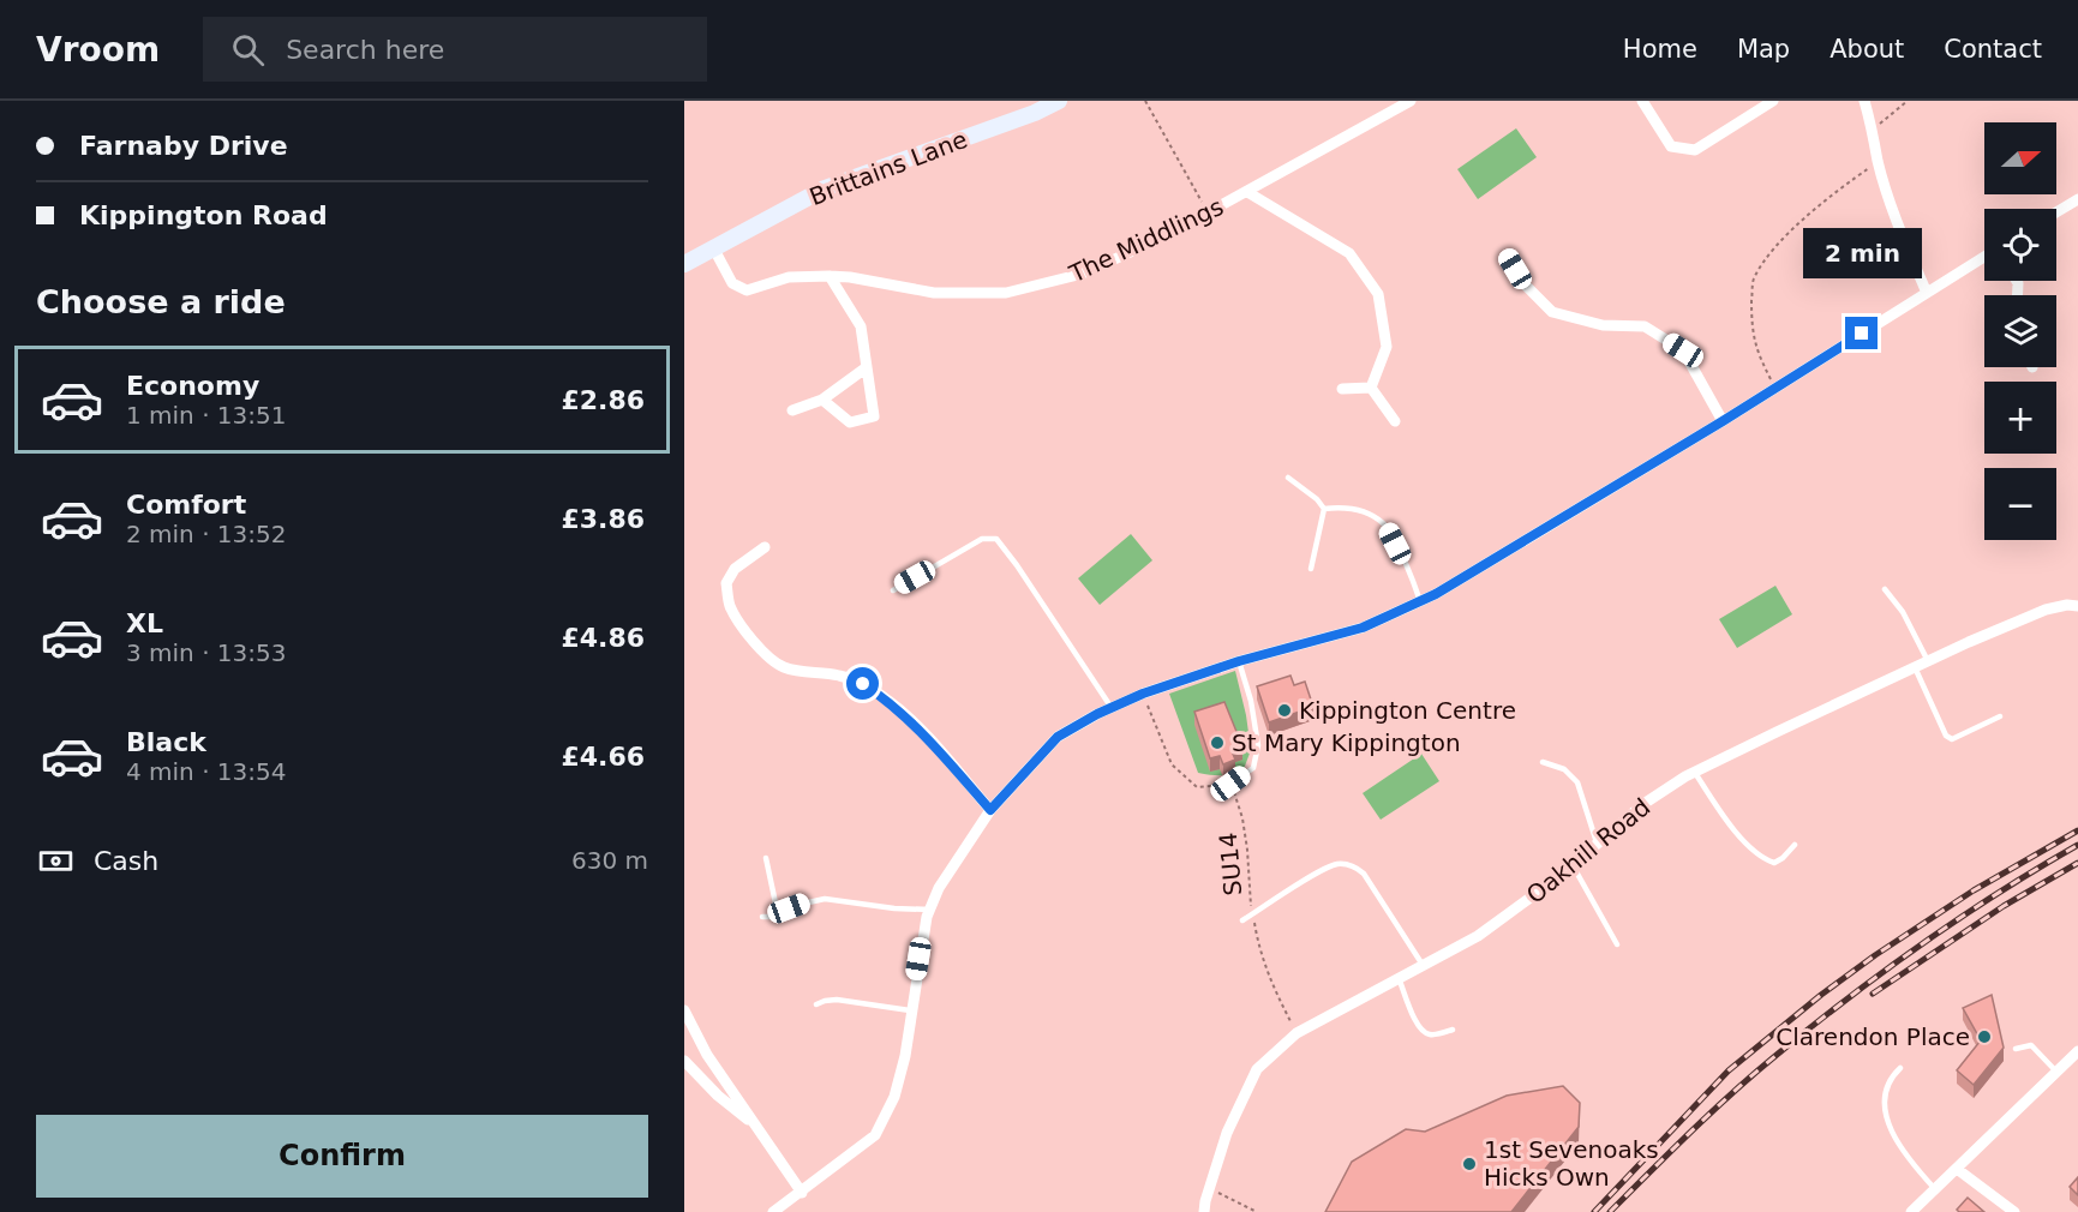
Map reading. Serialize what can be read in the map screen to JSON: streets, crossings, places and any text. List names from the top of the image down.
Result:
{
  "streets": {
    "street": ["Brittains Lane", "The Middlings", "Oakhill Road"],
    "path": ["SU14"]
  },
  "crossings": [
    ["Brittains Lane", "The Middlings"],
    ["Oakhill Road", "SU14"]
  ],
  "places": [
    "Kippington Centre",
    "St Mary Kippington",
    "Clarendon Place",
    "1st Sevenoaks Hicks Own"
  ],
  "north": "right",
  "page": {
    "header": "Vroom",
    "search": "Search here",
    "nav": [
      "Home",
      "Map",
      "About",
      "Contact"
    ],
    "banner": ["Farnaby Drive", "Kippington Road"],
    "map_buttons": ["+", "−"],
    "bubble": "2 min",
    "heading": "Choose a ride",
    "list": [
      {
        "name": "Economy",
        "note": "1 min · 13:51",
        "value": "£2.86"
      },
      {
        "name": "Comfort",
        "note": "2 min · 13:52",
        "value": "£3.86"
      },
      {
        "name": "XL",
        "note": "3 min · 13:53",
        "value": "£4.86"
      },
      {
        "name": "Black",
        "note": "4 min · 13:54",
        "value": "£4.66"
      }
    ],
    "pay": ["Cash", "630 m"],
    "buttons": "Confirm"
  }
}
